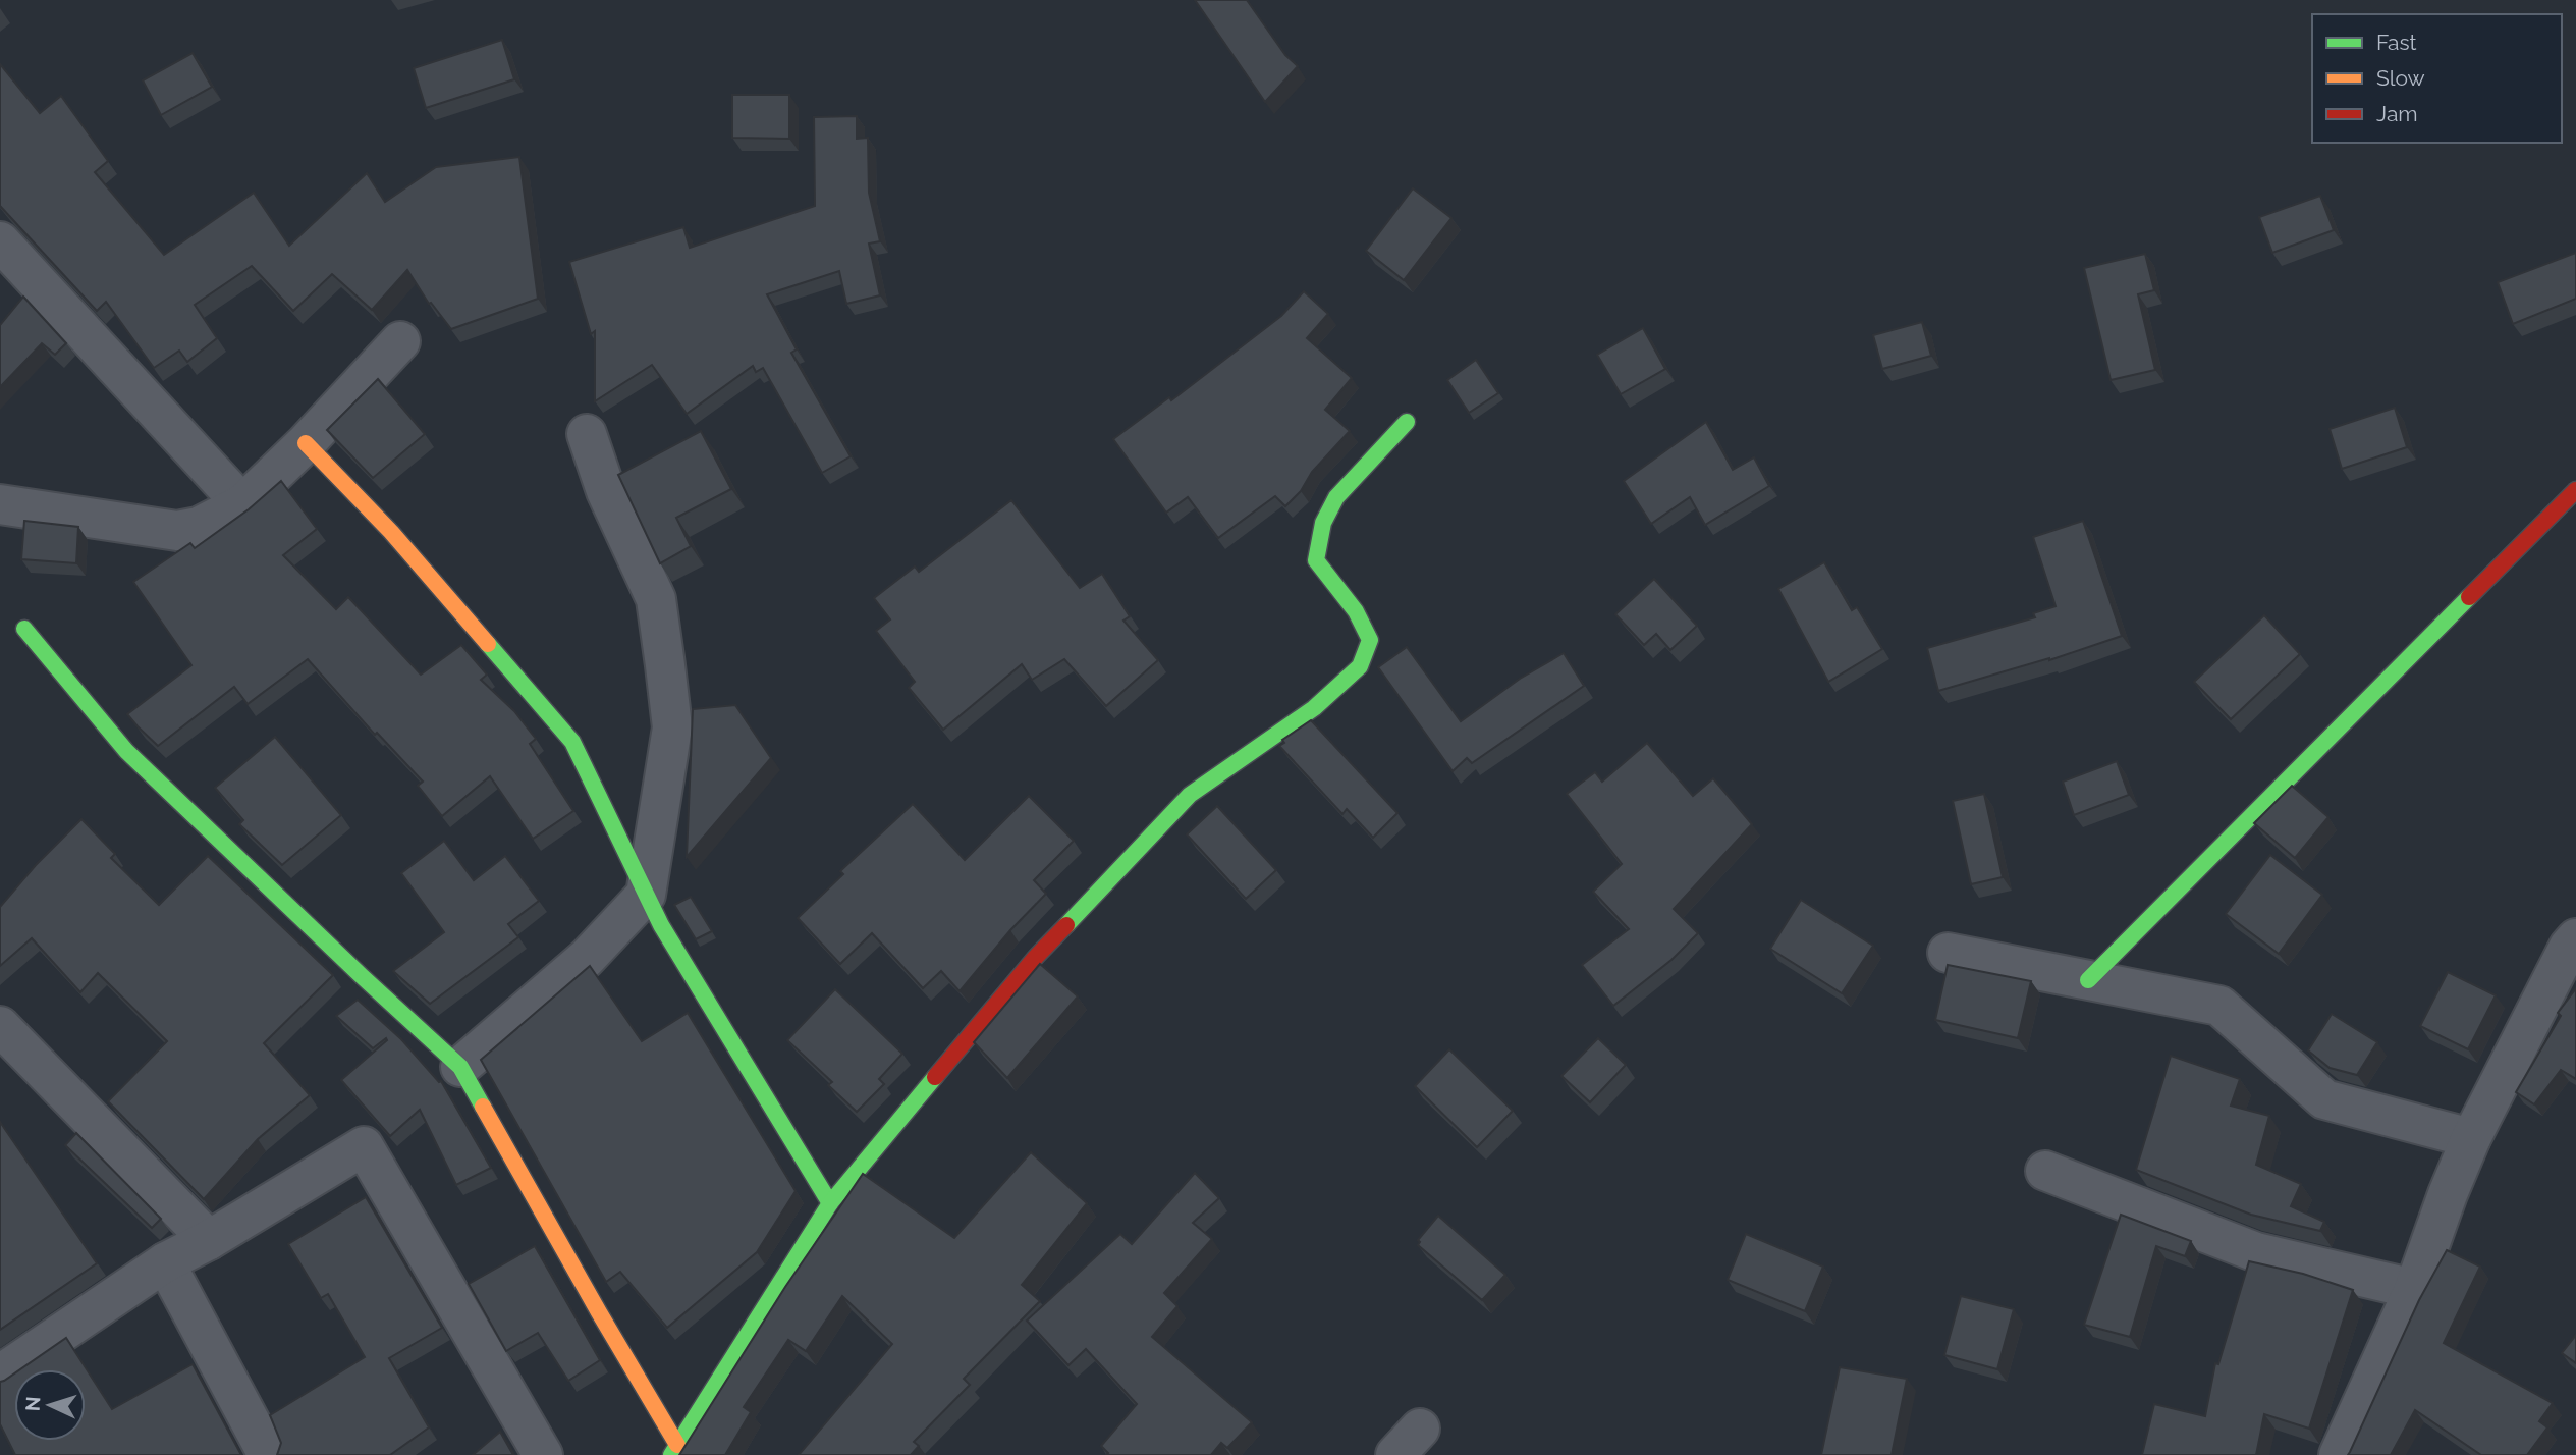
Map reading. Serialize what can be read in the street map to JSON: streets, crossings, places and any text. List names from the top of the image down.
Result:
{
  "legend": ["Fast", "Slow", "Jam"],
  "north": "left"
}
